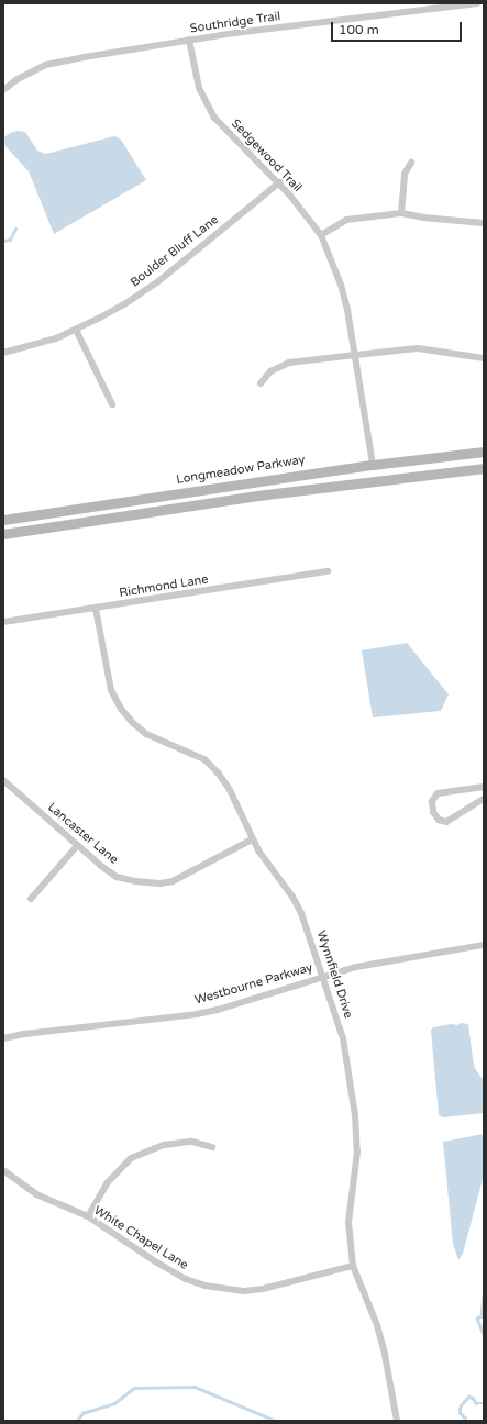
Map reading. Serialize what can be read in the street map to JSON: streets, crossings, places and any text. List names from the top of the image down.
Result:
{
  "streets": {
    "street": [
      "Southridge Trail",
      "Sedgewood Trail",
      "Boulder Bluff Lane",
      "Longmeadow Parkway",
      "Richmond Lane",
      "Lancaster Lane",
      "Wynnfield Drive",
      "Westbourne Parkway",
      "White Chapel Lane"
    ]
  },
  "crossings": [
    ["Southridge Trail", "Sedgewood Trail"],
    ["Sedgewood Trail", "Boulder Bluff Lane"],
    ["Sedgewood Trail", "Longmeadow Parkway"],
    ["Richmond Lane", "Wynnfield Drive"],
    ["Lancaster Lane", "Wynnfield Drive"],
    ["Wynnfield Drive", "Westbourne Parkway"],
    ["Wynnfield Drive", "White Chapel Lane"]
  ],
  "scale_bar": "100 m"
}
